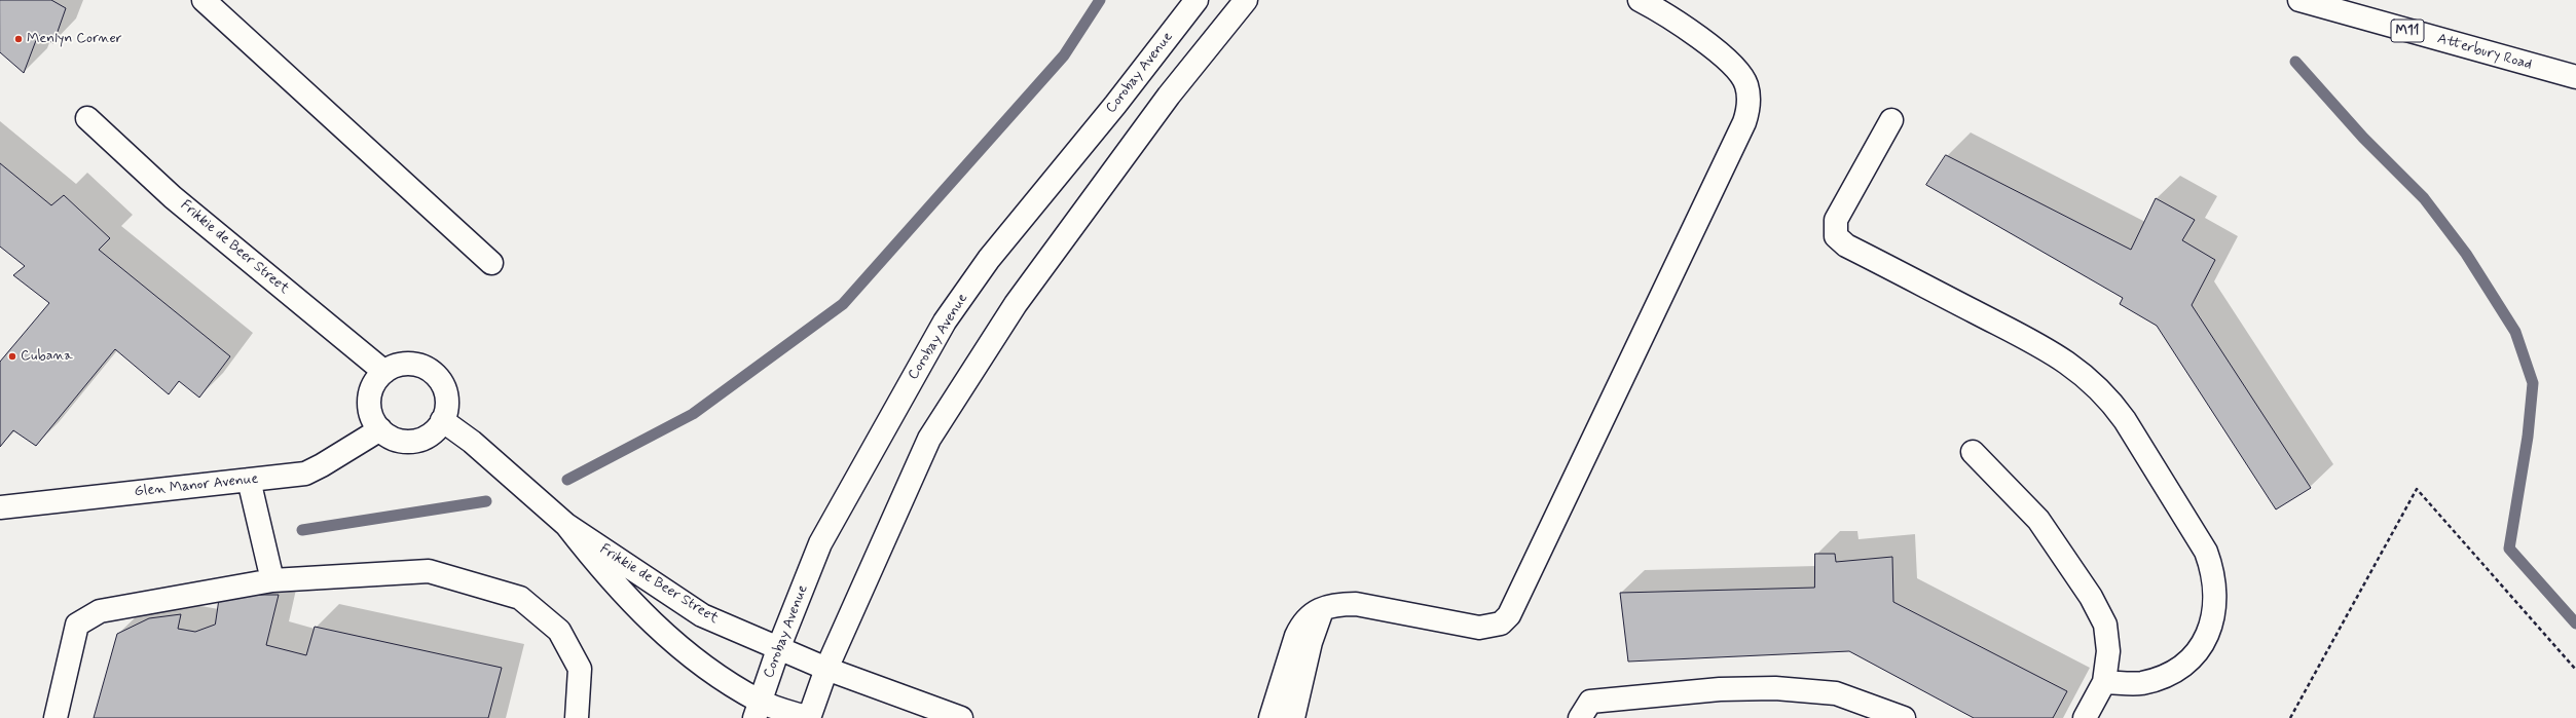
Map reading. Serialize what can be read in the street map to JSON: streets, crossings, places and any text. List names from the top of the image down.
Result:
{
  "streets": {
    "street": [
      "M11",
      "Atterbury Road",
      "Corobay Avenue",
      "Frikkie de Beer Street",
      "Glen Manor Avenue"
    ]
  },
  "crossings": [
    ["Corobay Avenue", "Frikkie de Beer Street"],
    ["Frikkie de Beer Street", "Glen Manor Avenue"]
  ],
  "places": ["Menlyn Corner", "Cubana"]
}
